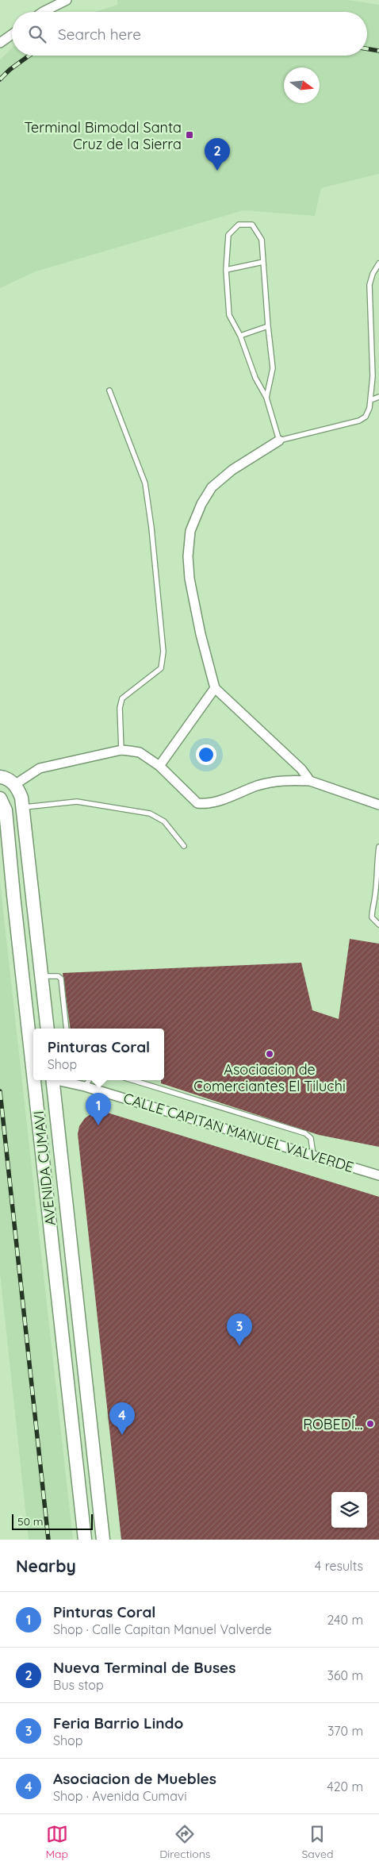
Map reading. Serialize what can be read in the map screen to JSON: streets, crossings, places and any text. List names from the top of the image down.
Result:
{
  "streets": {
    "street": ["CALLE CAPITAN MANUEL VALVERDE", "AVENIDA CUMAVI"]
  },
  "places": {
    "transit": ["Terminal Bimodal Santa Cruz de la Sierra"],
    "other": ["Asociacion de Comerciantes El Tiluchi", "ROBEDÍ..."]
  },
  "scale_bar": "50 m",
  "north": "right",
  "page": {
    "search": "Search here",
    "pins": [
      "2",
      "1",
      "3",
      "4"
    ],
    "popup": ["Pinturas Coral", "Shop"],
    "scale": "50 m",
    "heading": ["Nearby", "4 results"],
    "list": [
      {
        "mark": "1",
        "name": "Pinturas Coral",
        "note": "Shop · Calle Capitan Manuel Valverde",
        "value": "240 m"
      },
      {
        "mark": "2",
        "name": "Nueva Terminal de Buses",
        "note": "Bus stop",
        "value": "360 m"
      },
      {
        "mark": "3",
        "name": "Feria Barrio Lindo",
        "note": "Shop",
        "value": "370 m"
      },
      {
        "mark": "4",
        "name": "Asociacion de Muebles",
        "note": "Shop · Avenida Cumavi",
        "value": "420 m"
      }
    ],
    "nav": ["Map", "Directions", "Saved"]
  }
}
